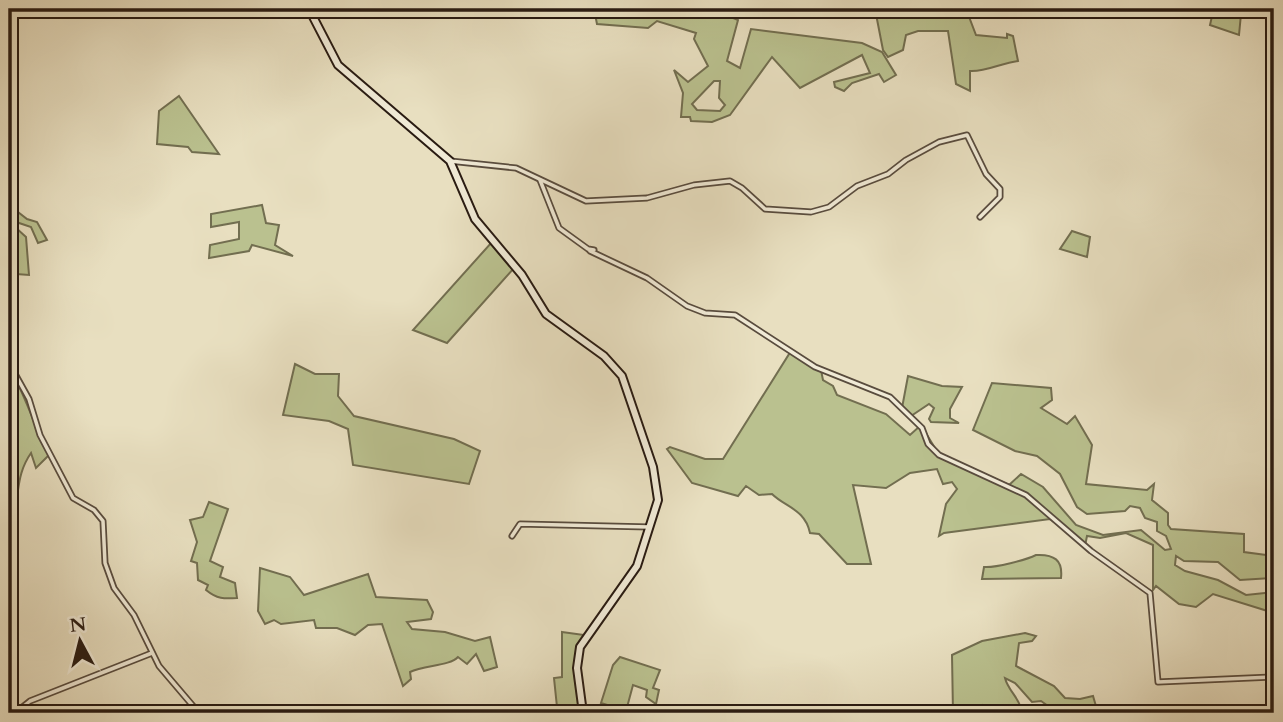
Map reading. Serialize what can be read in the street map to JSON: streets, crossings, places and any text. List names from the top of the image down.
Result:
{
  "north": "top"
}
